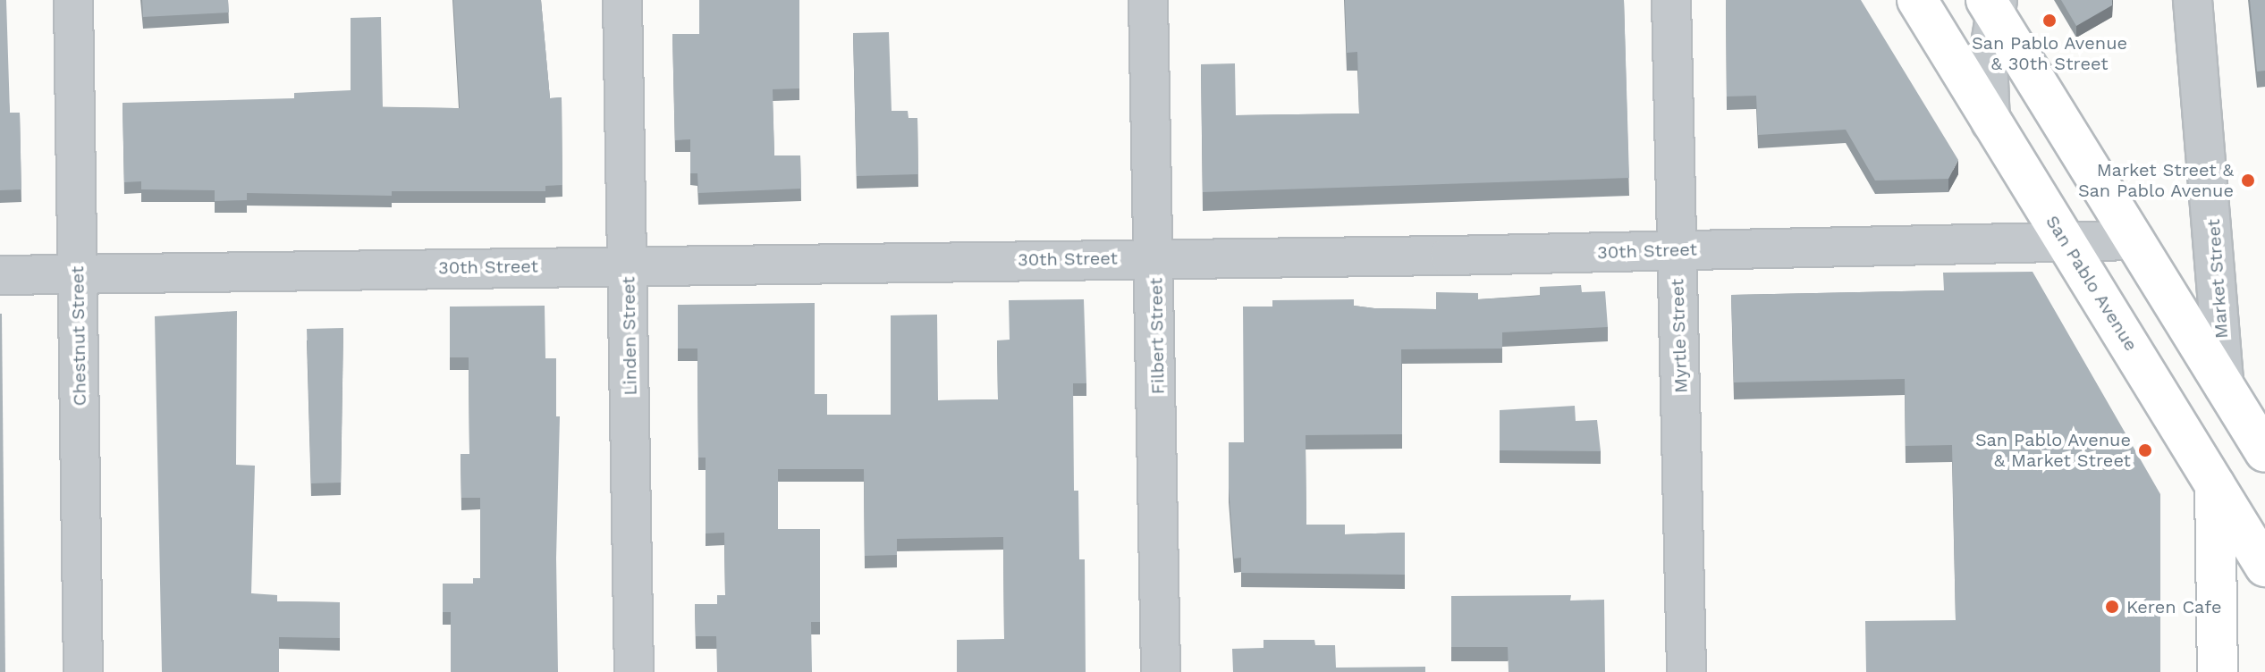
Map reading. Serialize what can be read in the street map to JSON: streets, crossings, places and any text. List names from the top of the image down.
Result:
{
  "streets": {
    "main road": ["San Pablo Avenue"],
    "street": [
      "30th Street",
      "Market Street",
      "Chestnut Street",
      "Linden Street",
      "Filbert Street",
      "Myrtle Street"
    ]
  },
  "crossings": [
    ["30th Street", "San Pablo Avenue"],
    ["30th Street", "Chestnut Street"],
    ["30th Street", "Linden Street"],
    ["30th Street", "Filbert Street"],
    ["30th Street", "Myrtle Street"]
  ],
  "places": [
    "San Pablo Avenue & 30th Street",
    "Market Street & San Pablo Avenue",
    "San Pablo Avenue & Market Street",
    "Keren Cafe"
  ]
}
